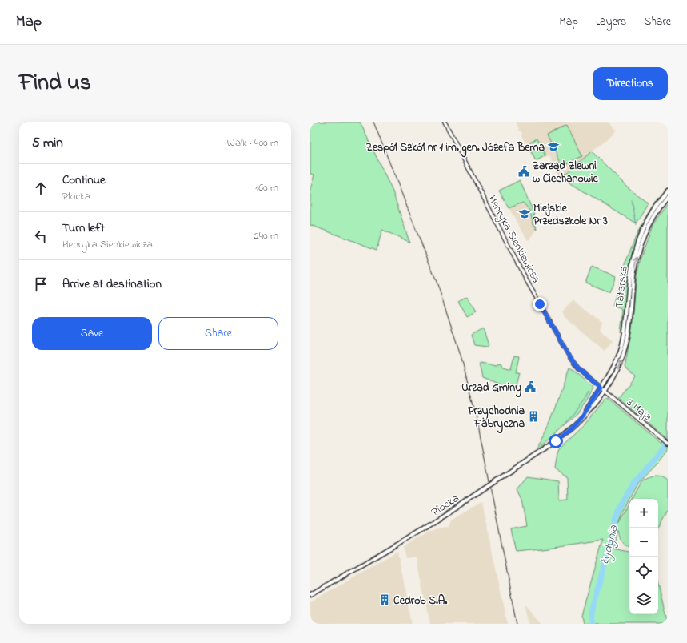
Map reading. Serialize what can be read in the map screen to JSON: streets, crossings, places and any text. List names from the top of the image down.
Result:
{
  "streets": {
    "main road": ["Tatarska", "Płocka"],
    "street": ["Henryka Sienkiewicza", "3 Maja"]
  },
  "crossings": [
    ["Henryka Sienkiewicza", "Tatarska"],
    ["Henryka Sienkiewicza", "3 Maja"],
    ["Henryka Sienkiewicza", "Płocka"],
    ["Tatarska", "3 Maja"],
    ["Tatarska", "Płocka"],
    ["3 Maja", "Płocka"]
  ],
  "water": ["Łydynia"],
  "places": {
    "school or university": ["Zespół Szkół nr 1 im. gen. Józefa Bema", "Miejskie Przedszkole Nr 3"],
    "public building": ["Zarząd Zlewni w Ciechanowie", "Urząd Gminy"],
    "building": ["Przychodnia Fabryczna", "Cedrob S.A."]
  },
  "page": {
    "header": "Map",
    "nav": ["Map", "Layers", "Share"],
    "title": "Find us",
    "buttons": [
      "Directions",
      ["Save", "Share"]
    ],
    "heading": ["5 min", "Walk · 400 m"],
    "list": [
      ["Continue", "Płocka", "160 m"],
      ["Turn left", "Henryka Sienkiewicza", "240 m"],
      "Arrive at destination"
    ],
    "map_buttons": ["+", "−"]
  }
}
